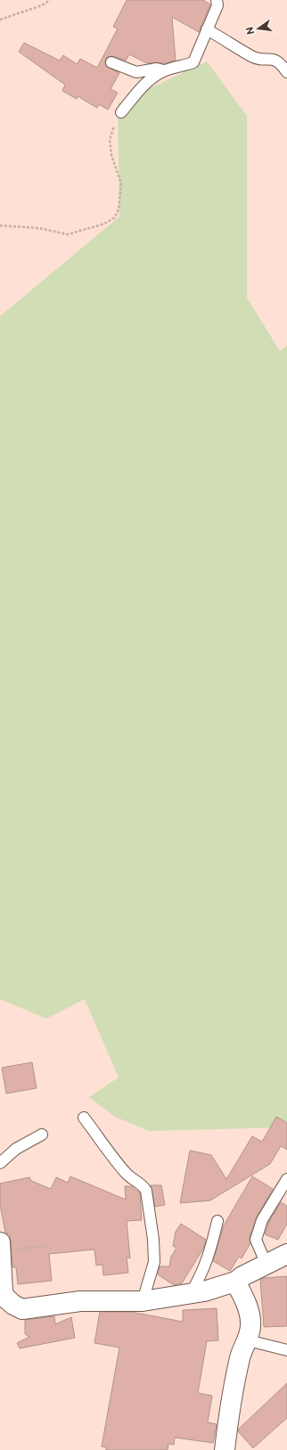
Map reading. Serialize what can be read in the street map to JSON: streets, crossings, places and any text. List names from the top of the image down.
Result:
{
  "north": "left"
}
